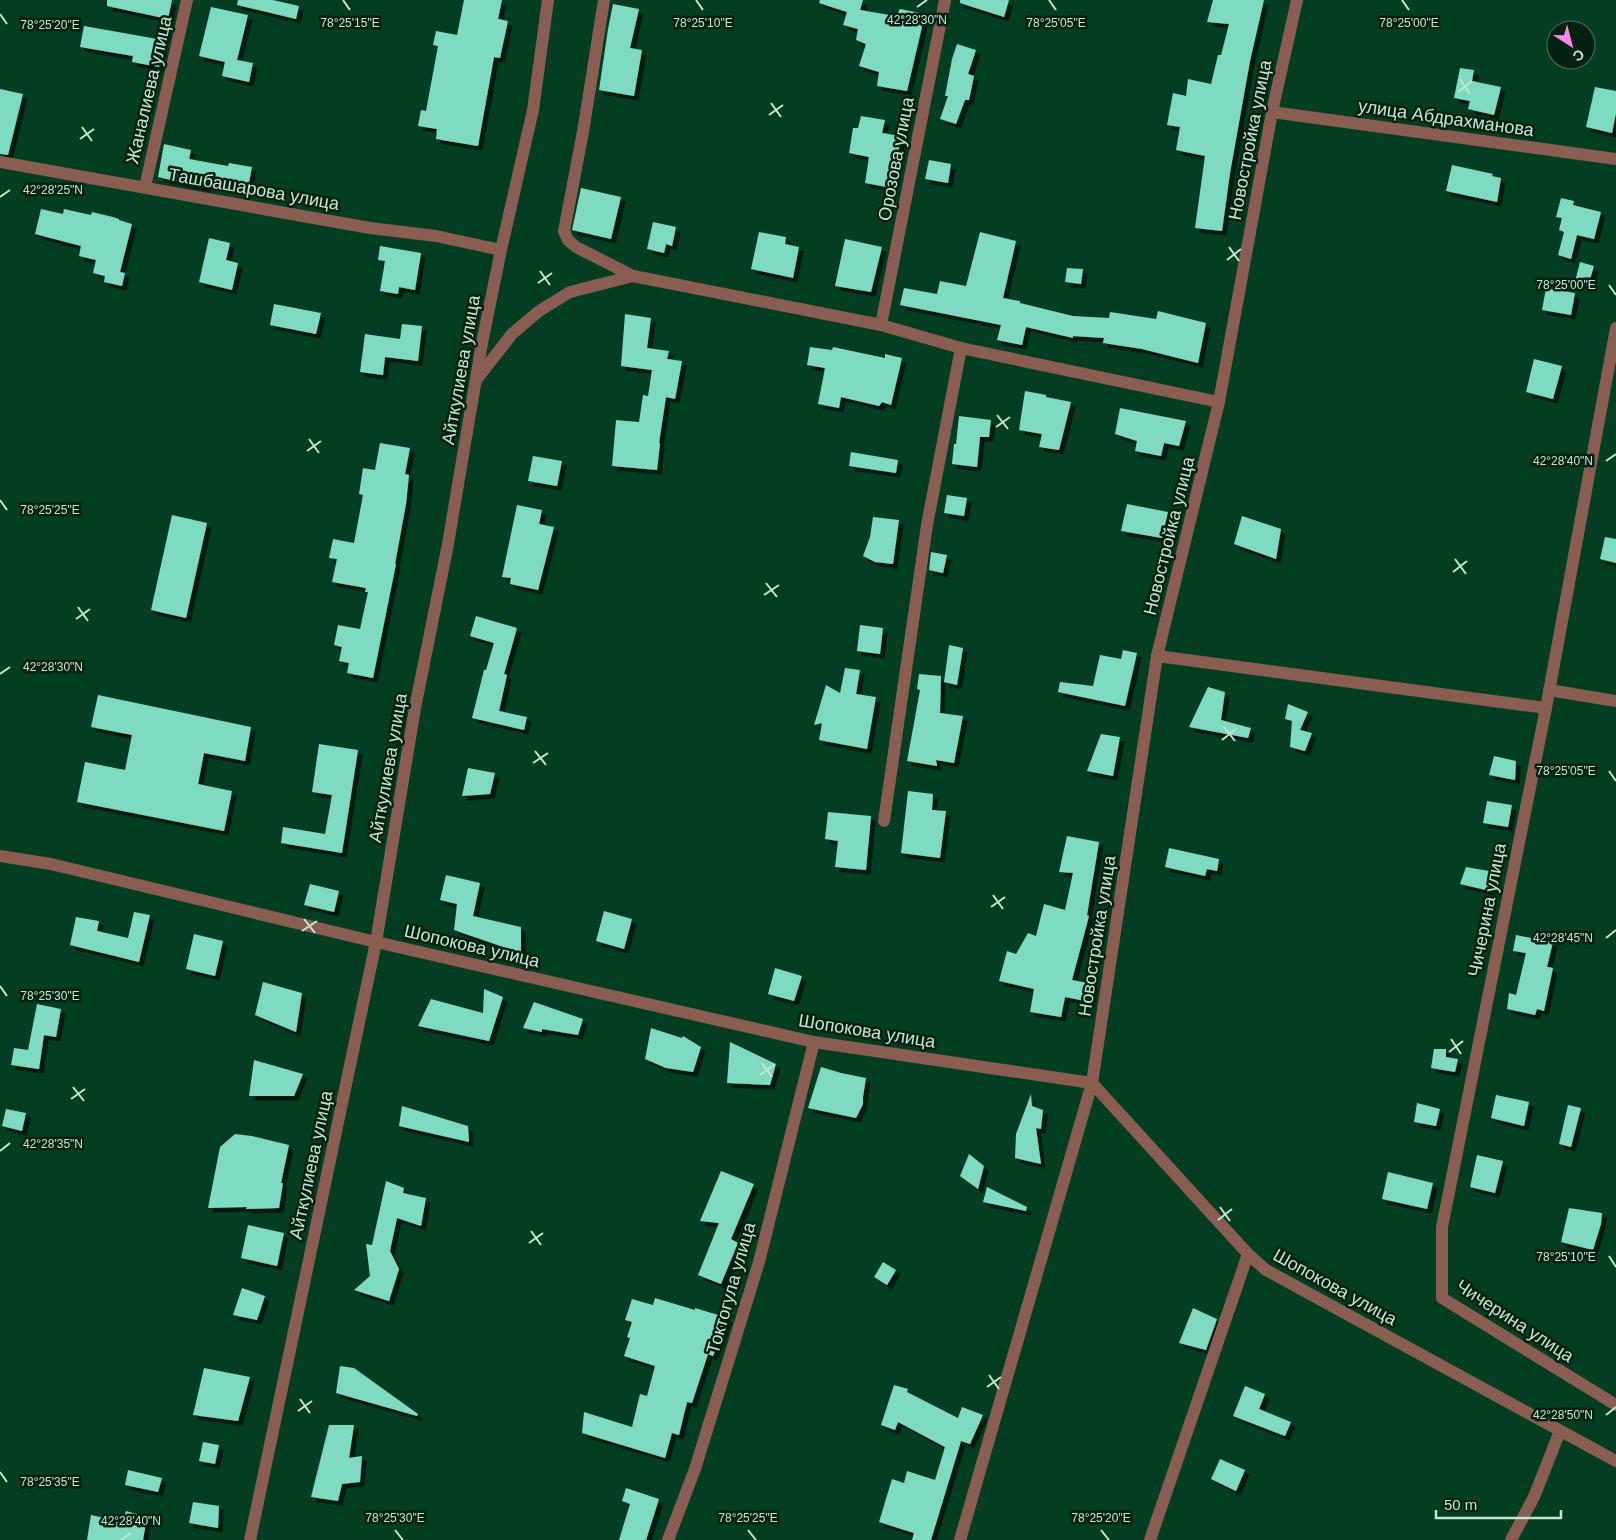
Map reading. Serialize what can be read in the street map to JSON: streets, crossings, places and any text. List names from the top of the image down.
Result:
{
  "streets": {
    "street": [
      "Жаналиева улица",
      "улица Абдрахманова",
      "Новостройка улица",
      "Орозова улица",
      "Ташбашарова улица",
      "Айткулиева улица",
      "Чичерина улица",
      "Шопокова улица",
      "Токтогула улица"
    ]
  },
  "crossings": [
    ["Жаналиева улица", "Ташбашарова улица"],
    ["улица Абдрахманова", "Новостройка улица"],
    ["Новостройка улица", "Шопокова улица"],
    ["Ташбашарова улица", "Айткулиева улица"],
    ["Айткулиева улица", "Шопокова улица"],
    ["Шопокова улица", "Токтогула улица"]
  ],
  "scale_bar": "50 m",
  "north": "bottom right",
  "coordinates": [
    "42°28'30\"N",
    "78°25'15\"E",
    "78°25'10\"E",
    "78°25'05\"E",
    "78°25'00\"E",
    "78°25'20\"E",
    "42°28'25\"N",
    "42°28'40\"N",
    "78°25'25\"E",
    "42°28'45\"N",
    "78°25'30\"E",
    "42°28'35\"N",
    "42°28'50\"N",
    "78°25'35\"E"
  ]
}
